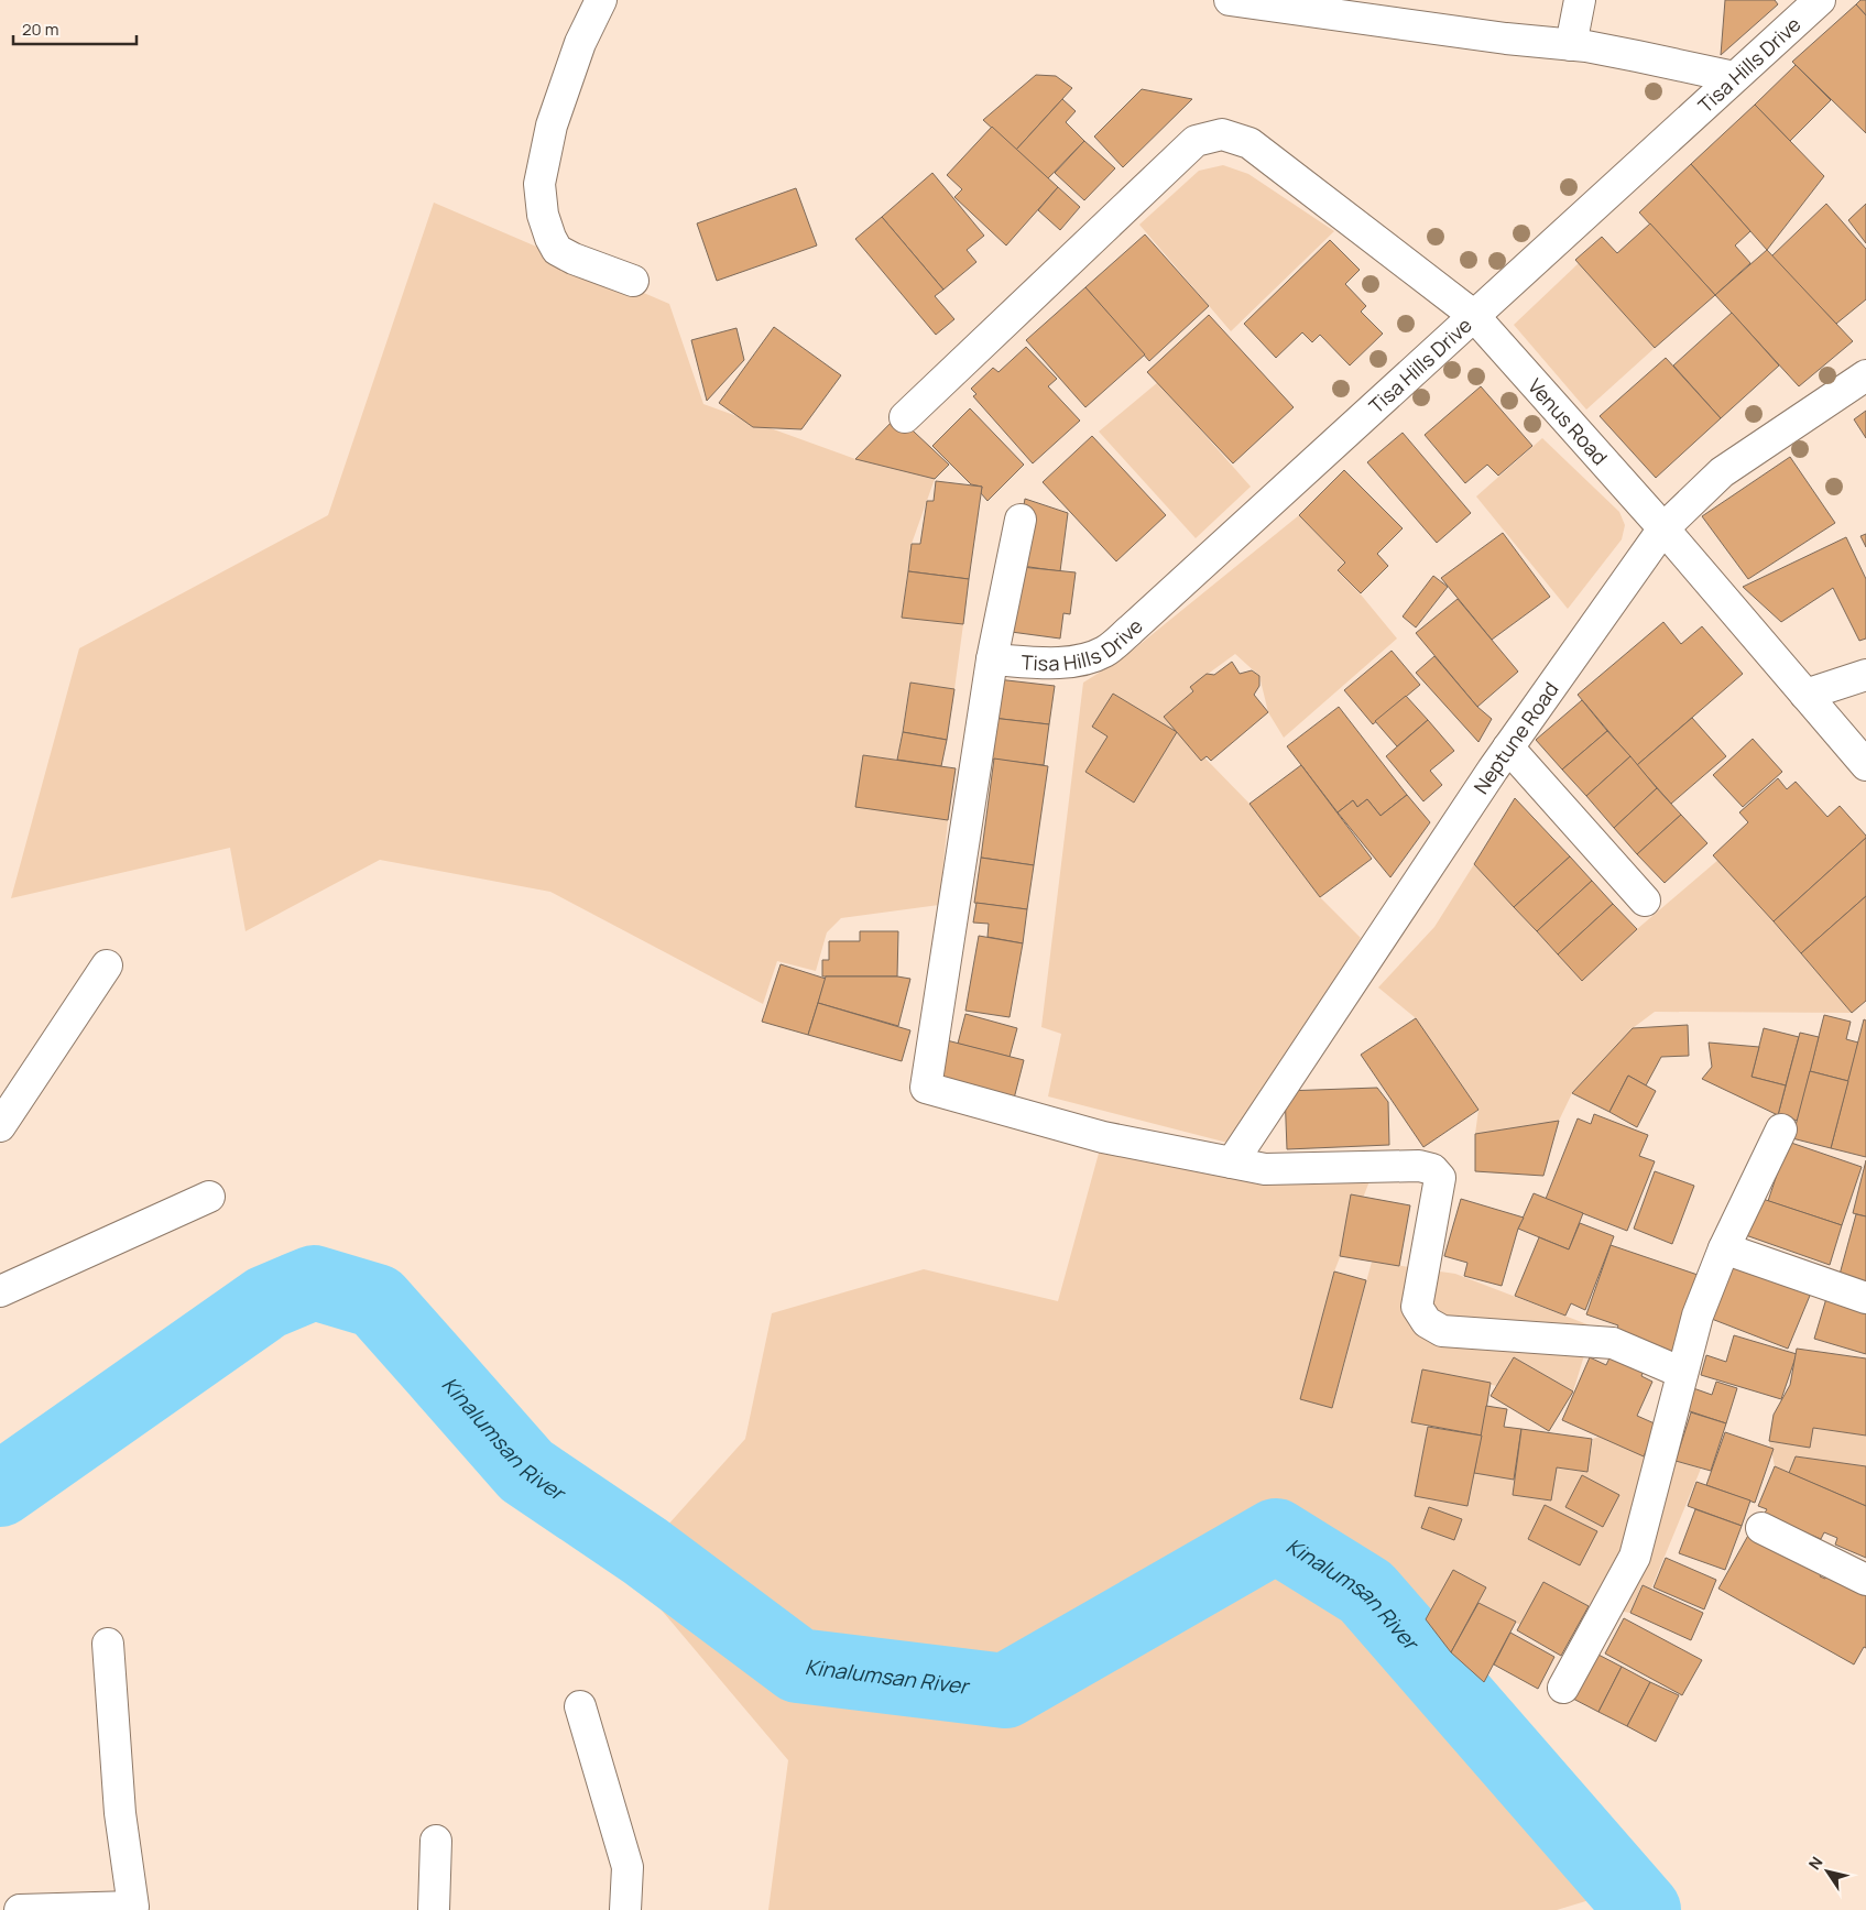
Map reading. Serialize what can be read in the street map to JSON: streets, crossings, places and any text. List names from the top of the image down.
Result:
{
  "streets": {
    "street": ["Tisa Hills Drive", "Venus Road", "Neptune Road"]
  },
  "crossings": [
    ["Tisa Hills Drive", "Venus Road"],
    ["Venus Road", "Neptune Road"]
  ],
  "water": ["Kinalumsan River"],
  "scale_bar": "20 m",
  "north": "top left"
}
